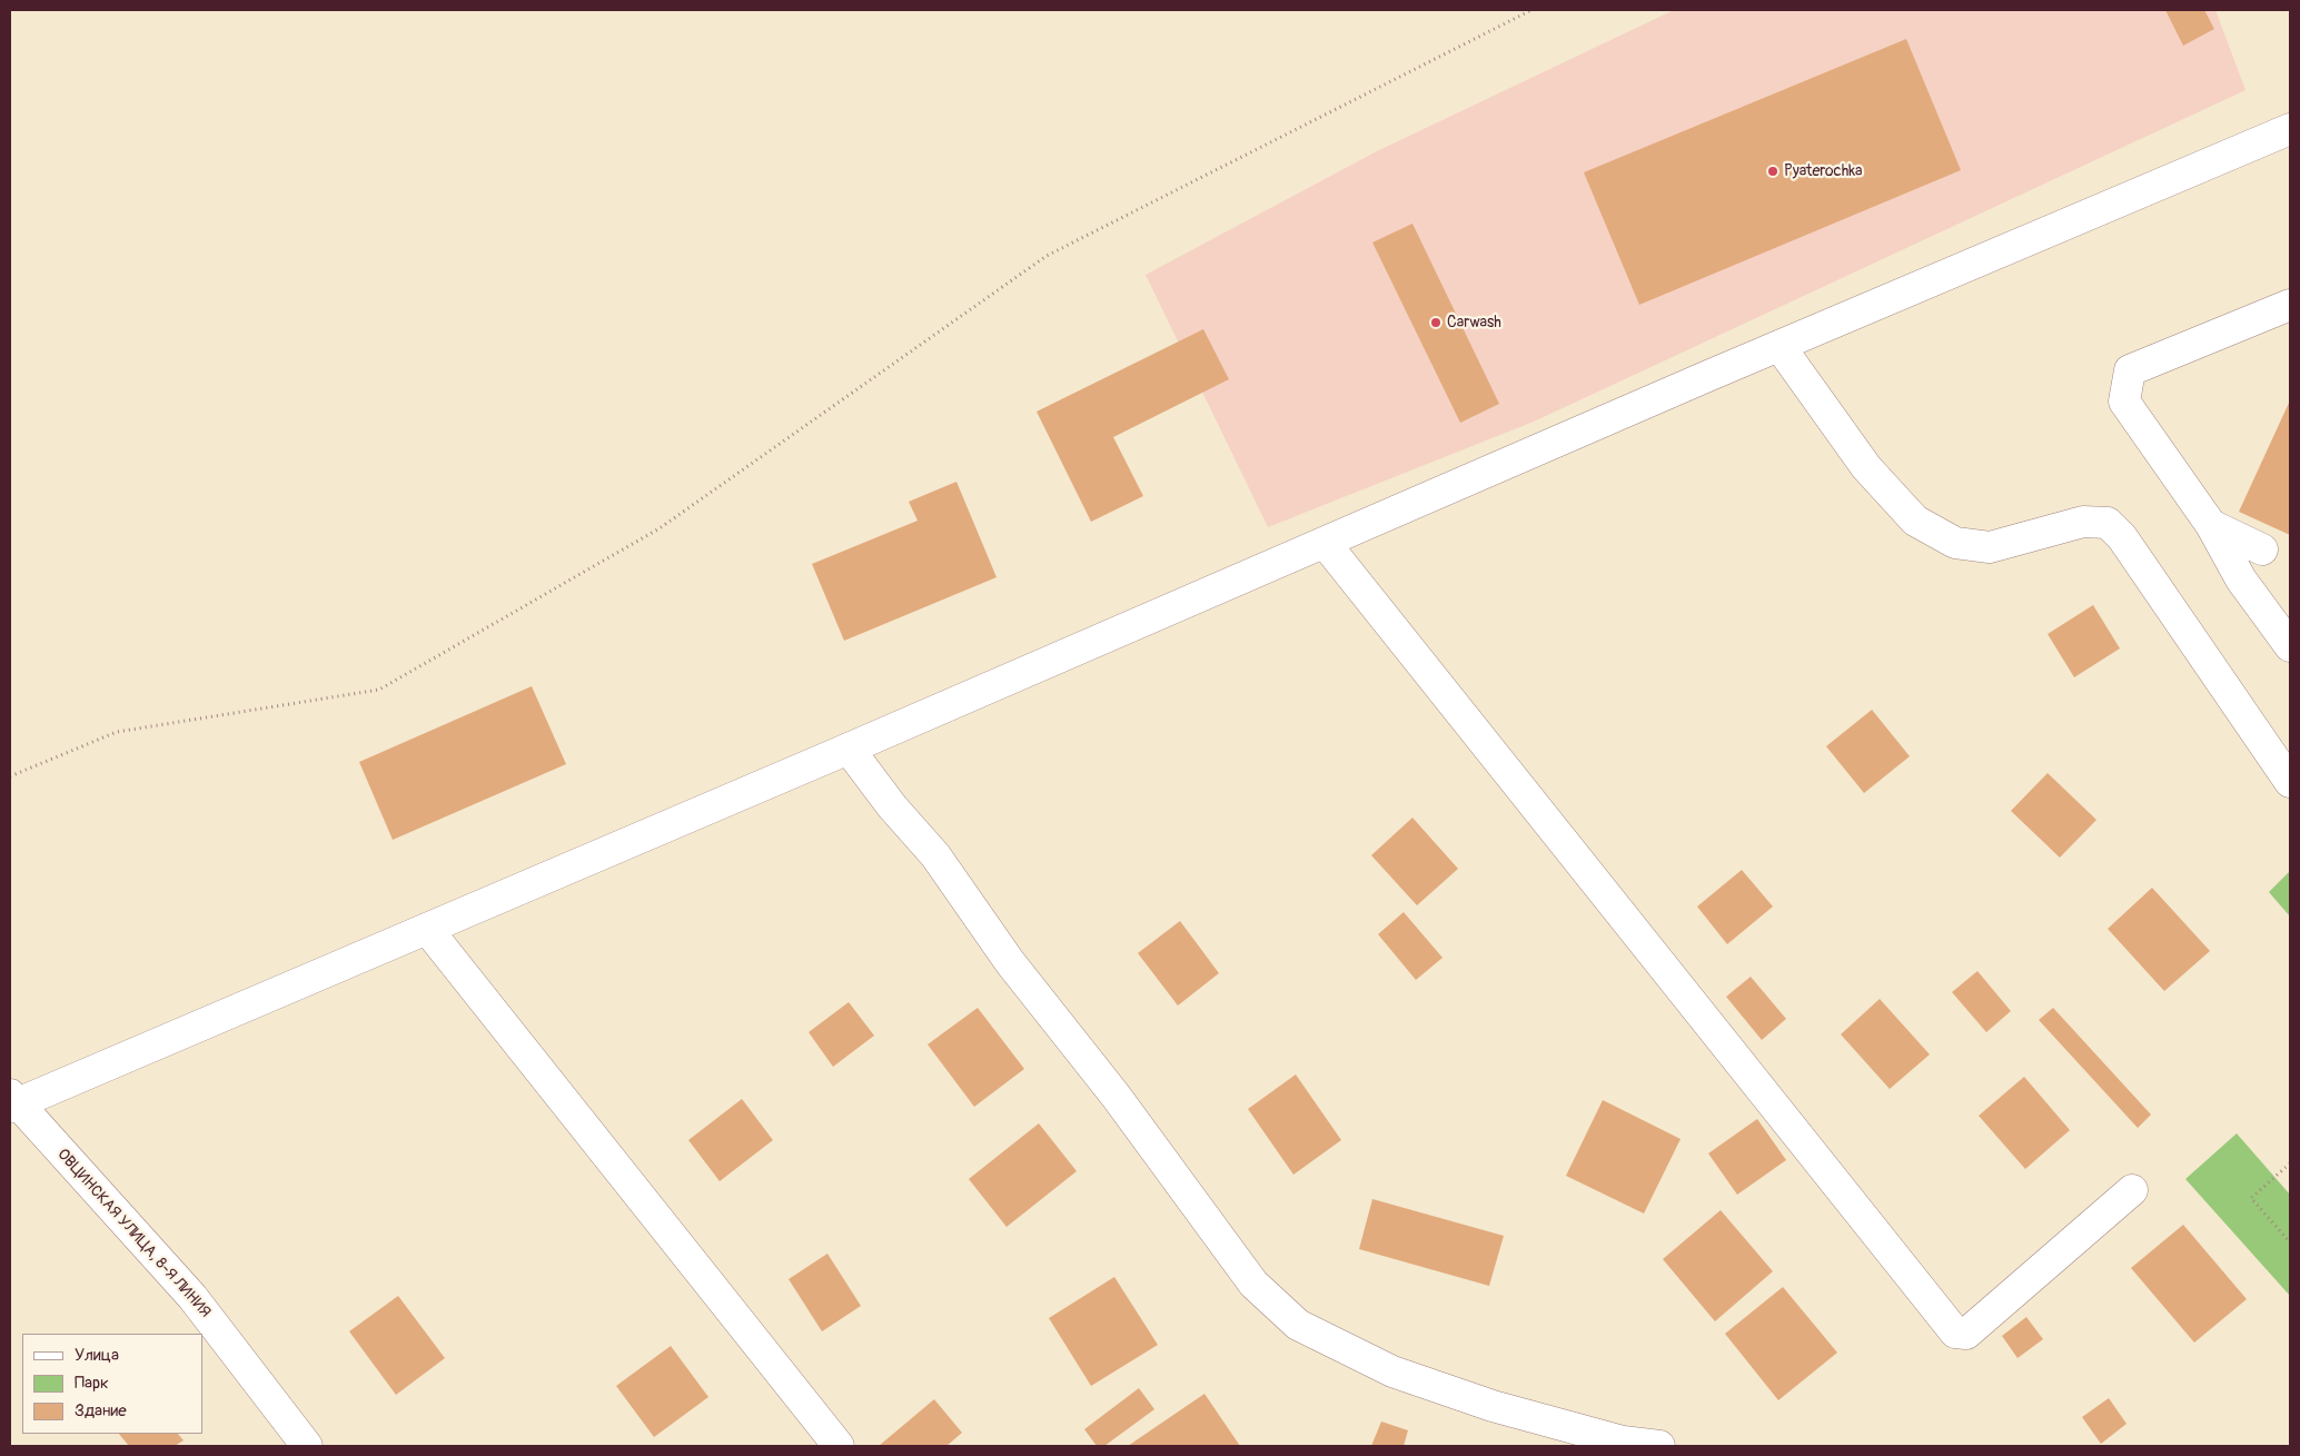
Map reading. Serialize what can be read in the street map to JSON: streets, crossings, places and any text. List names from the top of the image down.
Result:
{
  "streets": {
    "main road": ["ОВЦИНСКАЯ УЛИЦА, 8-Я ЛИНИЯ"]
  },
  "places": ["Pyaterochka", "Carwash"],
  "legend": ["Улица", "Парк", "Здание"]
}
